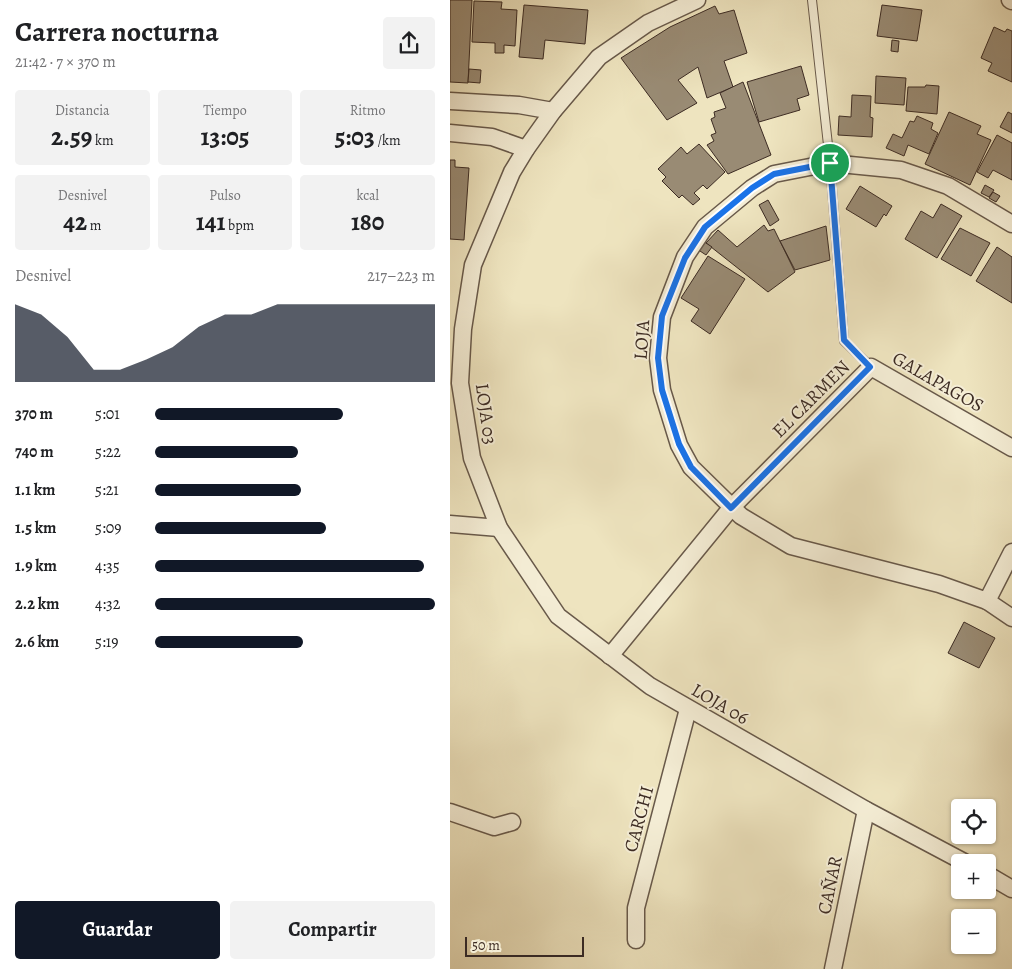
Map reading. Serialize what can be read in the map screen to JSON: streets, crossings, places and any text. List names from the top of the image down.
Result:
{
  "streets": {
    "street": [
      "LOJA",
      "GALAPAGOS",
      "EL CARMEN",
      "LOJA 03",
      "LOJA 06",
      "CARCHI",
      "CAÑAR"
    ]
  },
  "crossings": [
    ["LOJA", "EL CARMEN"],
    ["GALAPAGOS", "EL CARMEN"],
    ["EL CARMEN", "LOJA 06"],
    ["LOJA 03", "LOJA 06"],
    ["LOJA 06", "CARCHI"],
    ["LOJA 06", "CAÑAR"]
  ],
  "scale_bar": "50 m",
  "page": {
    "heading": ["Carrera nocturna", "21:42 · 7 × 370 m"],
    "stats": [
      ["Distancia", "2.59 km"],
      ["Tiempo", "13:05"],
      ["Ritmo", "5:03 /km"],
      ["Desnivel", "42 m"],
      ["Pulso", "141 bpm"],
      ["kcal", "180"]
    ],
    "chart": ["Desnivel", "217–223 m"],
    "list": [
      {
        "name": "370 m",
        "note": "5:01"
      },
      {
        "name": "740 m",
        "note": "5:22"
      },
      {
        "name": "1.1 km",
        "note": "5:21"
      },
      {
        "name": "1.5 km",
        "note": "5:09"
      },
      {
        "name": "1.9 km",
        "note": "4:35"
      },
      {
        "name": "2.2 km",
        "note": "4:32"
      },
      {
        "name": "2.6 km",
        "note": "5:19"
      }
    ],
    "map_buttons": ["+", "−"],
    "buttons": ["Guardar", "Compartir"],
    "scale": "50 m"
  }
}
